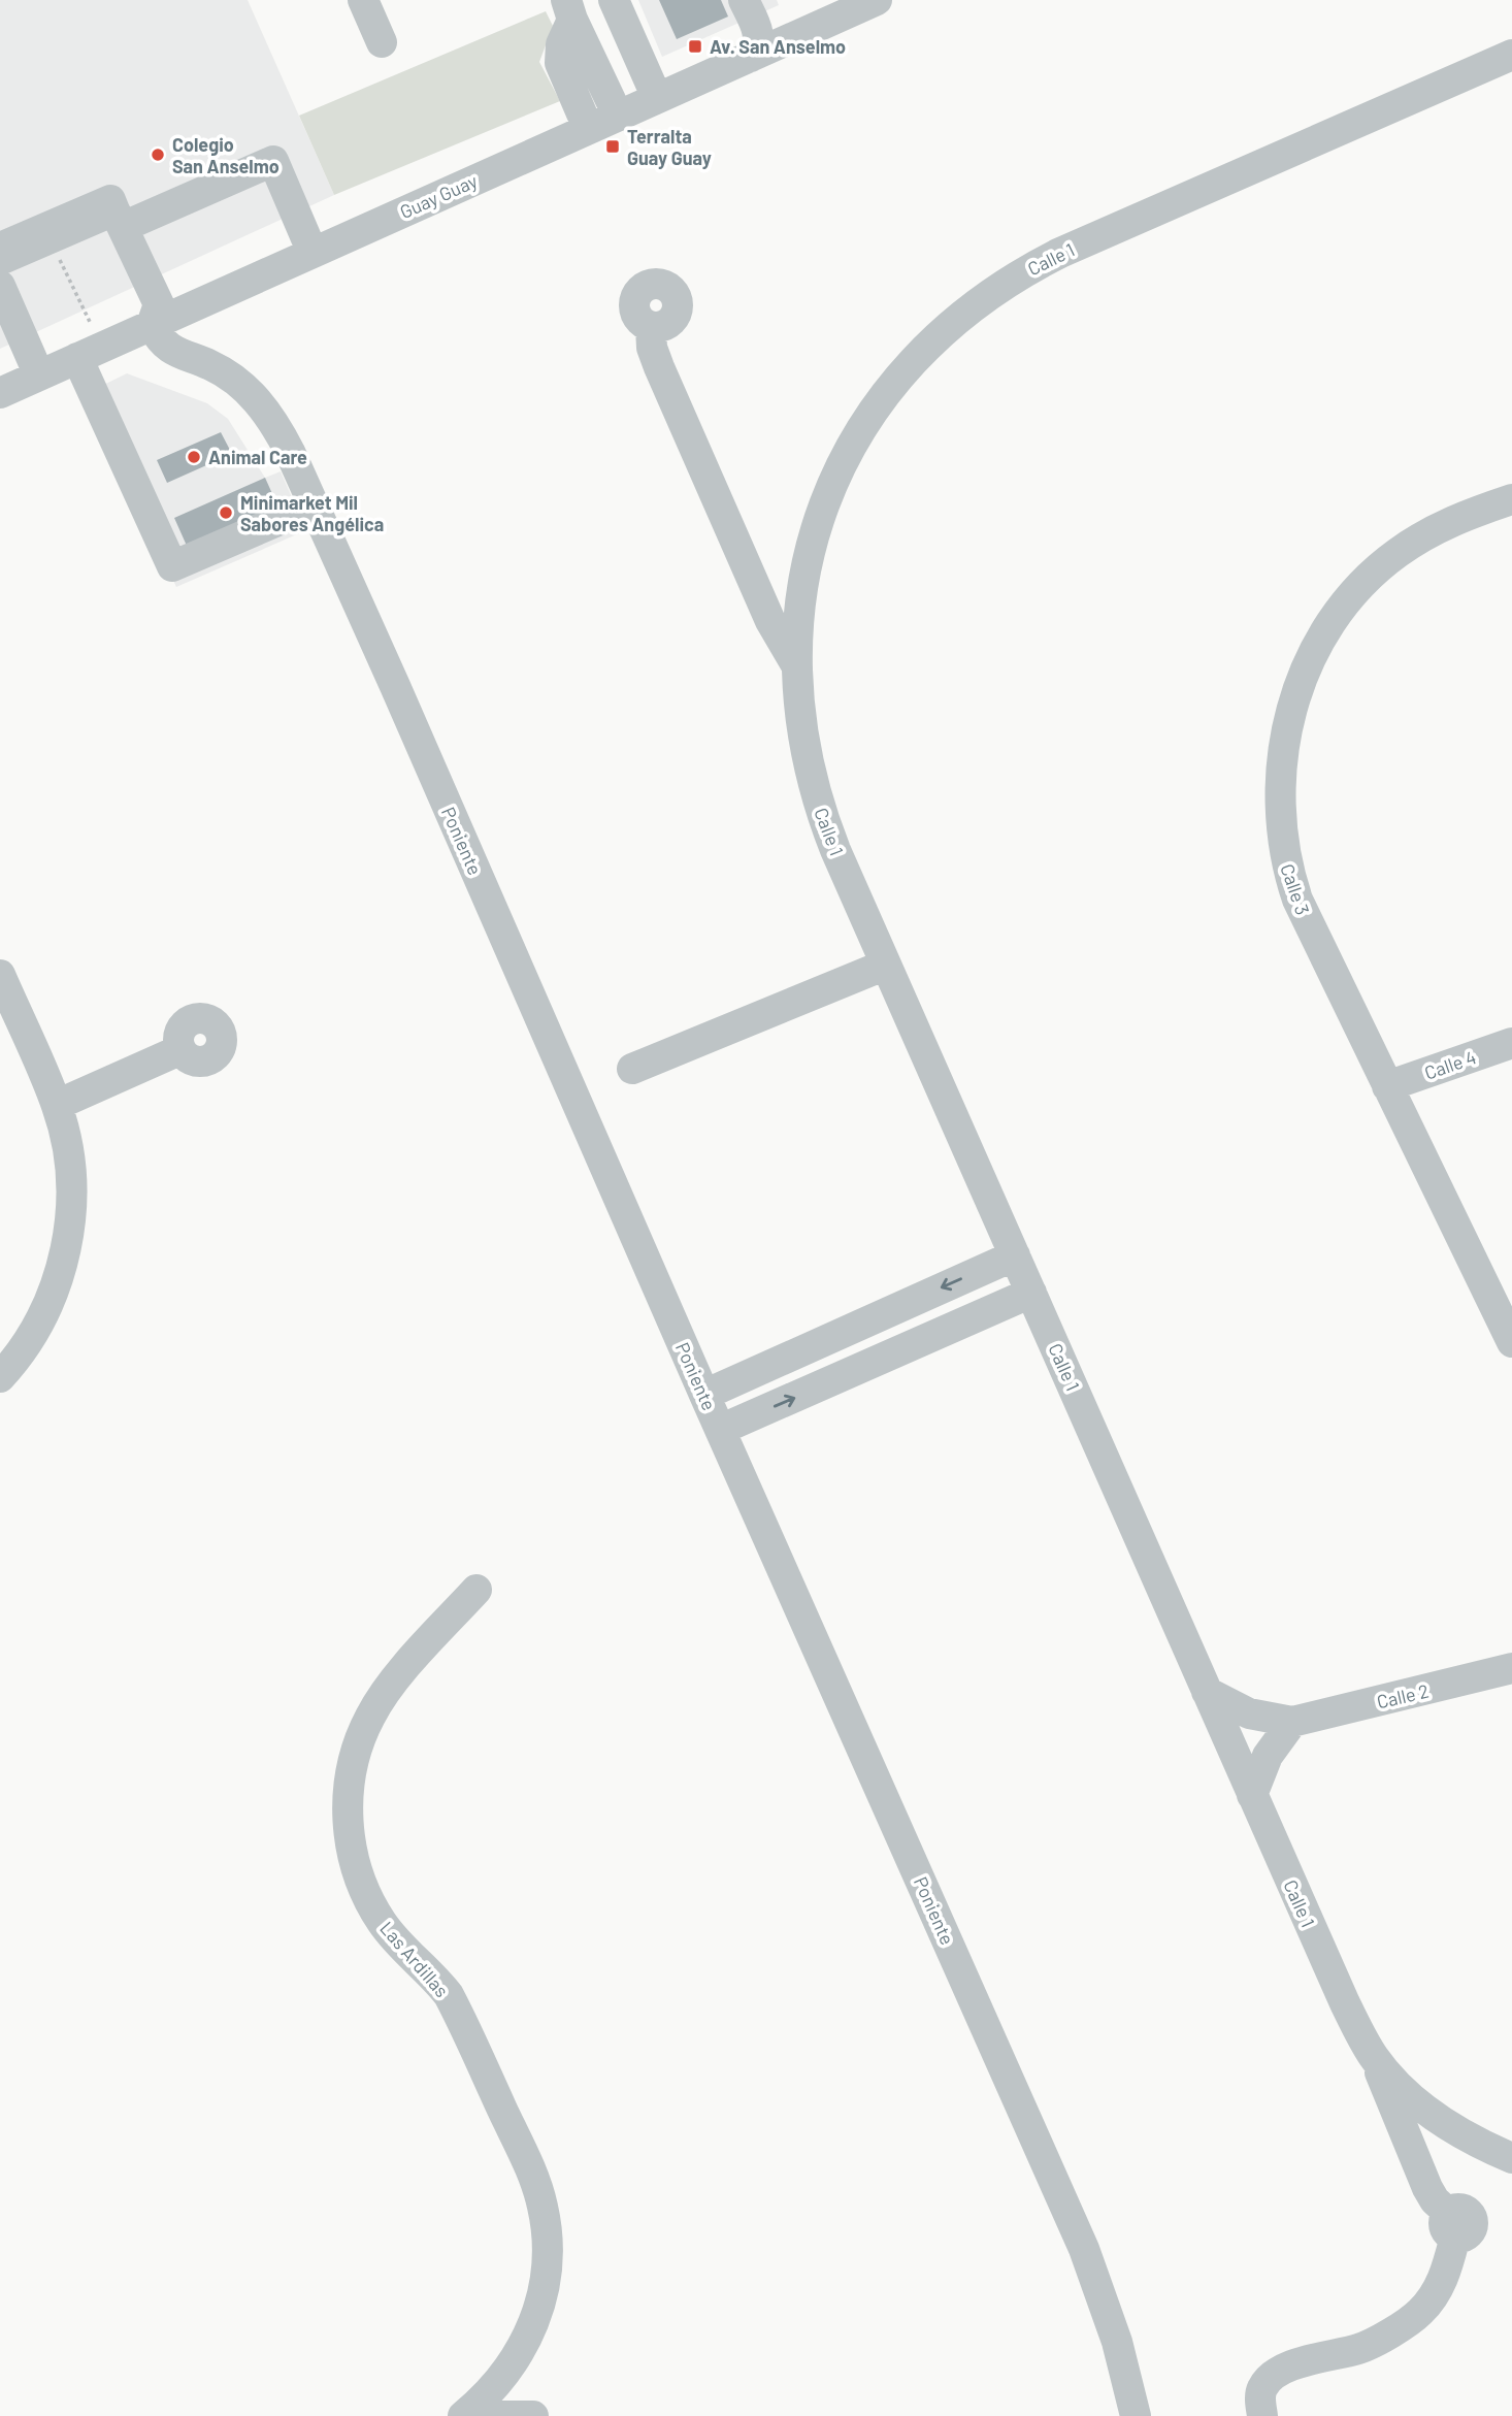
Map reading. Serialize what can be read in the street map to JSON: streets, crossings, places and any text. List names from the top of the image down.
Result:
{
  "streets": {
    "street": [
      "Guay Guay",
      "Calle 1",
      "Poniente",
      "Calle 3",
      "Calle 4",
      "Calle 2",
      "Las Ardillas"
    ]
  },
  "crossings": [
    ["Guay Guay", "Poniente"],
    ["Calle 1", "Calle 2"],
    ["Calle 3", "Calle 4"]
  ],
  "places": {
    "transit": ["Av. San Anselmo", "Terralta Guay Guay"],
    "other": ["Colegio San Anselmo", "Animal Care", "Minimarket Mil Sabores Angélica"]
  }
}
